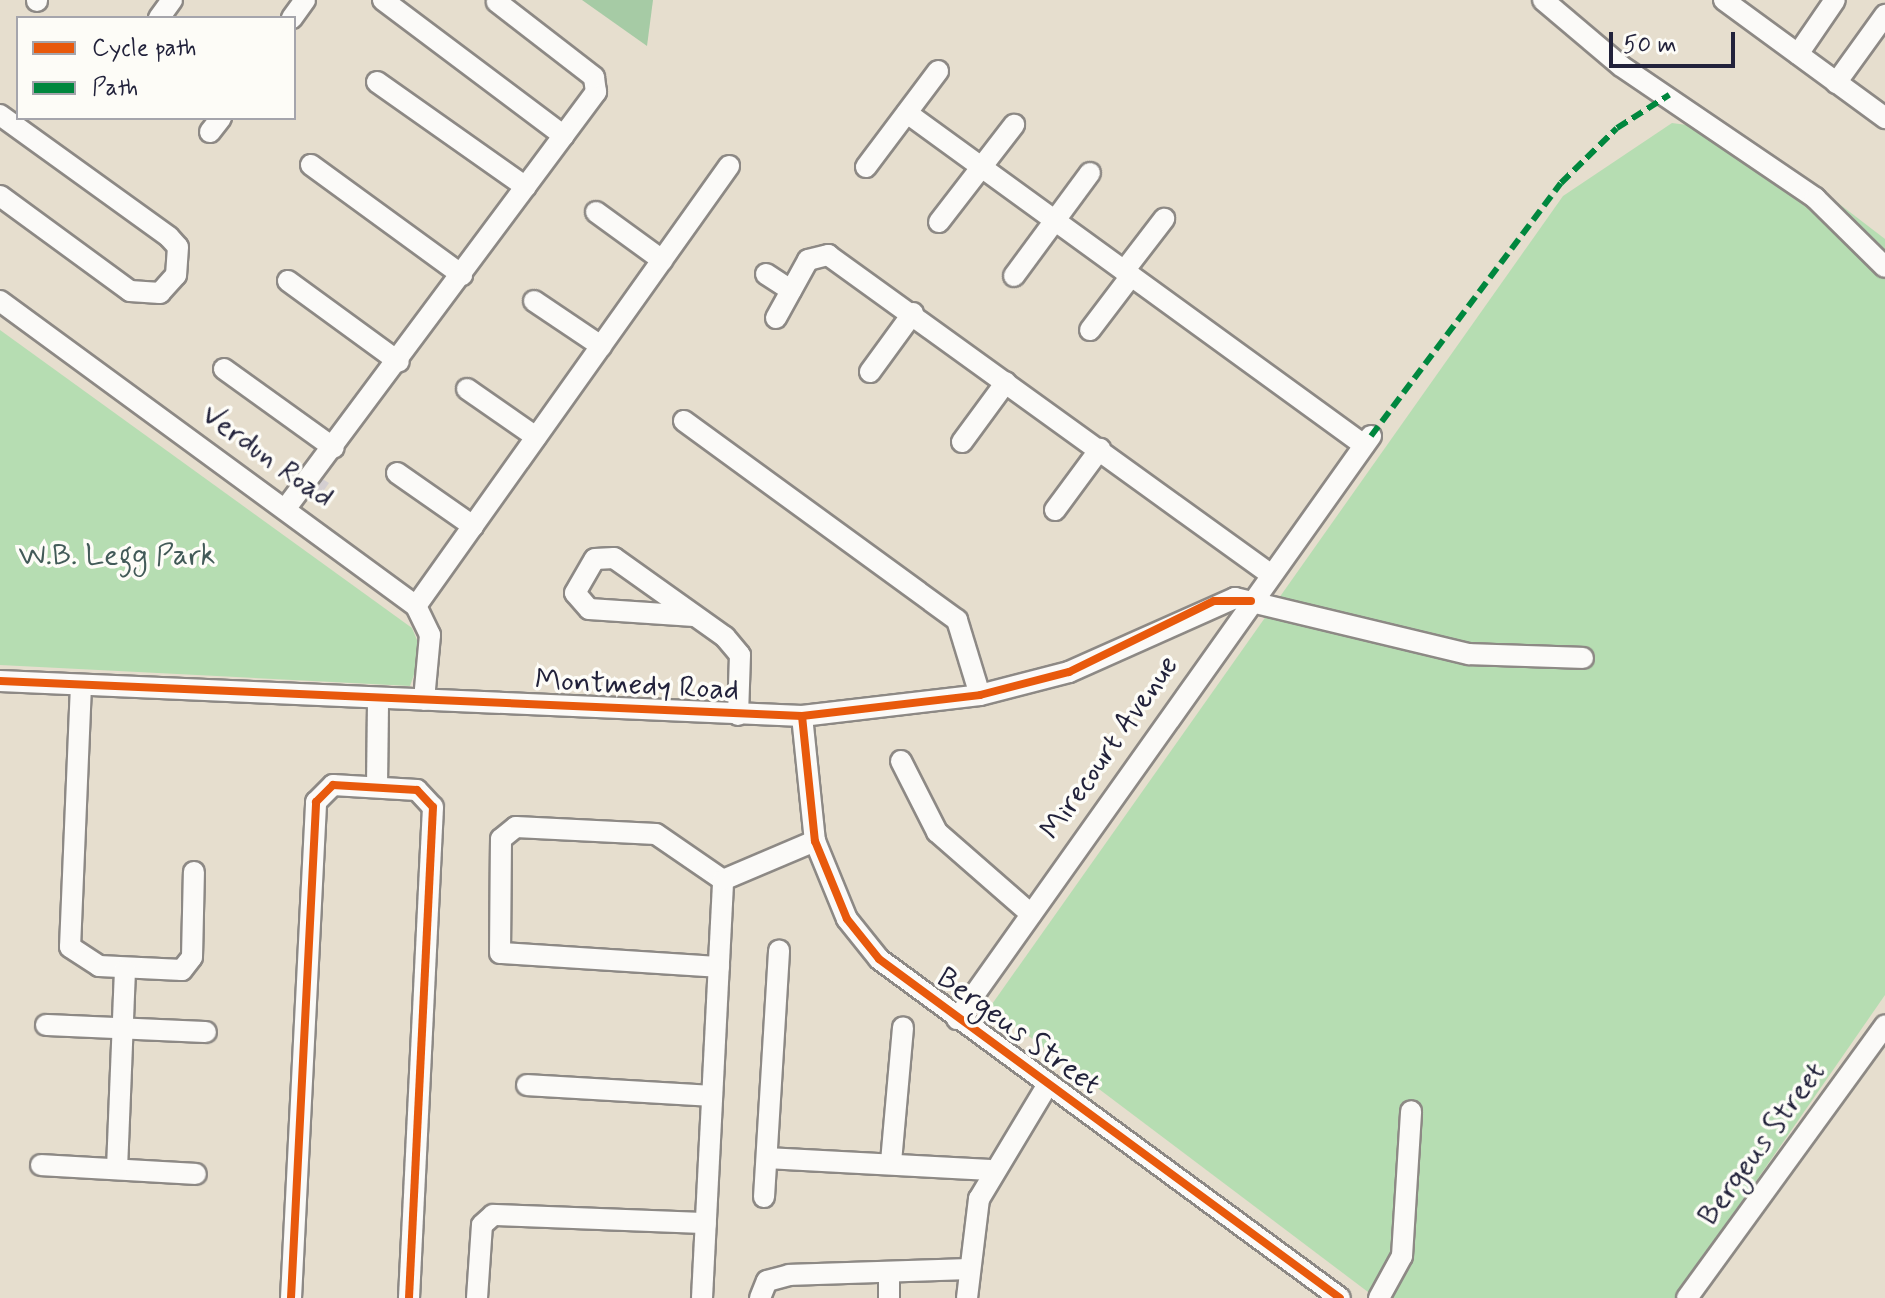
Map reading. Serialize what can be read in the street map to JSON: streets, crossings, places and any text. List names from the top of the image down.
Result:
{
  "streets": {
    "street": [
      "Verdun Road",
      "Montmedy Road",
      "Mirecourt Avenue",
      "Bergeus Street"
    ]
  },
  "crossings": [
    ["Montmedy Road", "Mirecourt Avenue"],
    ["Montmedy Road", "Bergeus Street"],
    ["Mirecourt Avenue", "Bergeus Street"]
  ],
  "parks": ["W.B. Legg Park"],
  "legend": ["Cycle path", "Path"],
  "scale_bar": "50 m"
}
